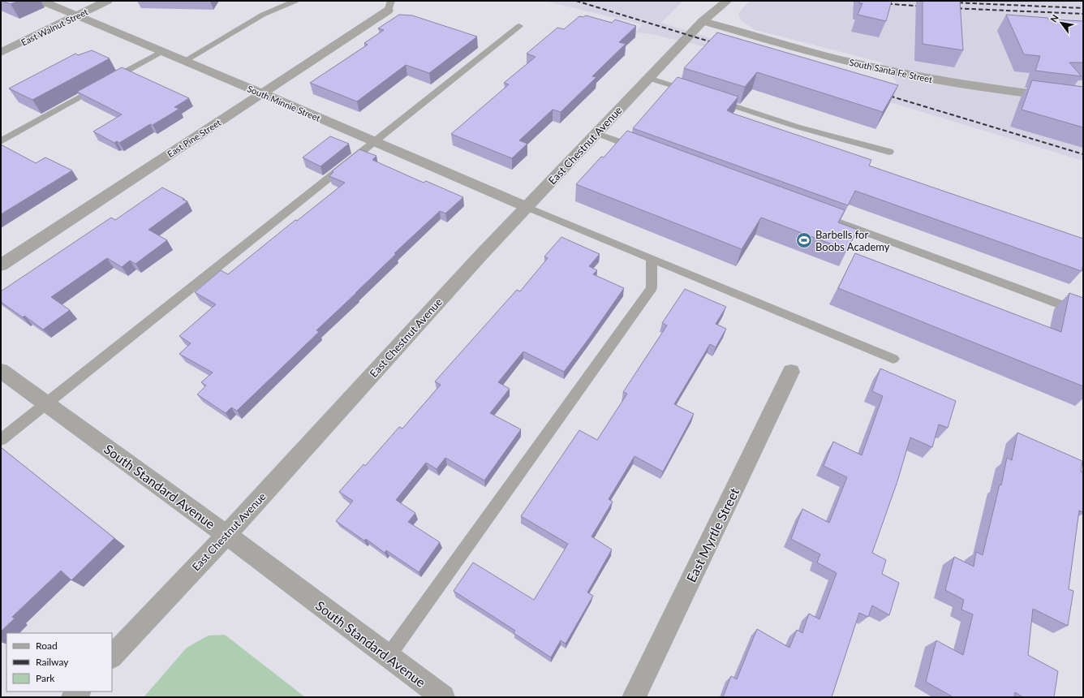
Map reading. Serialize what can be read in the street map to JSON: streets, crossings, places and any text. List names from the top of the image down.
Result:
{
  "streets": {
    "street": [
      "East Walnut Street",
      "South Santa Fe Street",
      "South Minnie Street",
      "East Pine Street",
      "East Chestnut Avenue",
      "South Standard Avenue",
      "East Myrtle Street"
    ]
  },
  "crossings": [
    ["East Walnut Street", "South Minnie Street"],
    ["South Santa Fe Street", "East Chestnut Avenue"],
    ["South Minnie Street", "East Pine Street"],
    ["South Minnie Street", "East Chestnut Avenue"],
    ["East Chestnut Avenue", "South Standard Avenue"]
  ],
  "places": {
    "sports": ["Barbells for Boobs Academy"]
  },
  "legend": ["Road", "Railway", "Park"],
  "north": "top left"
}
